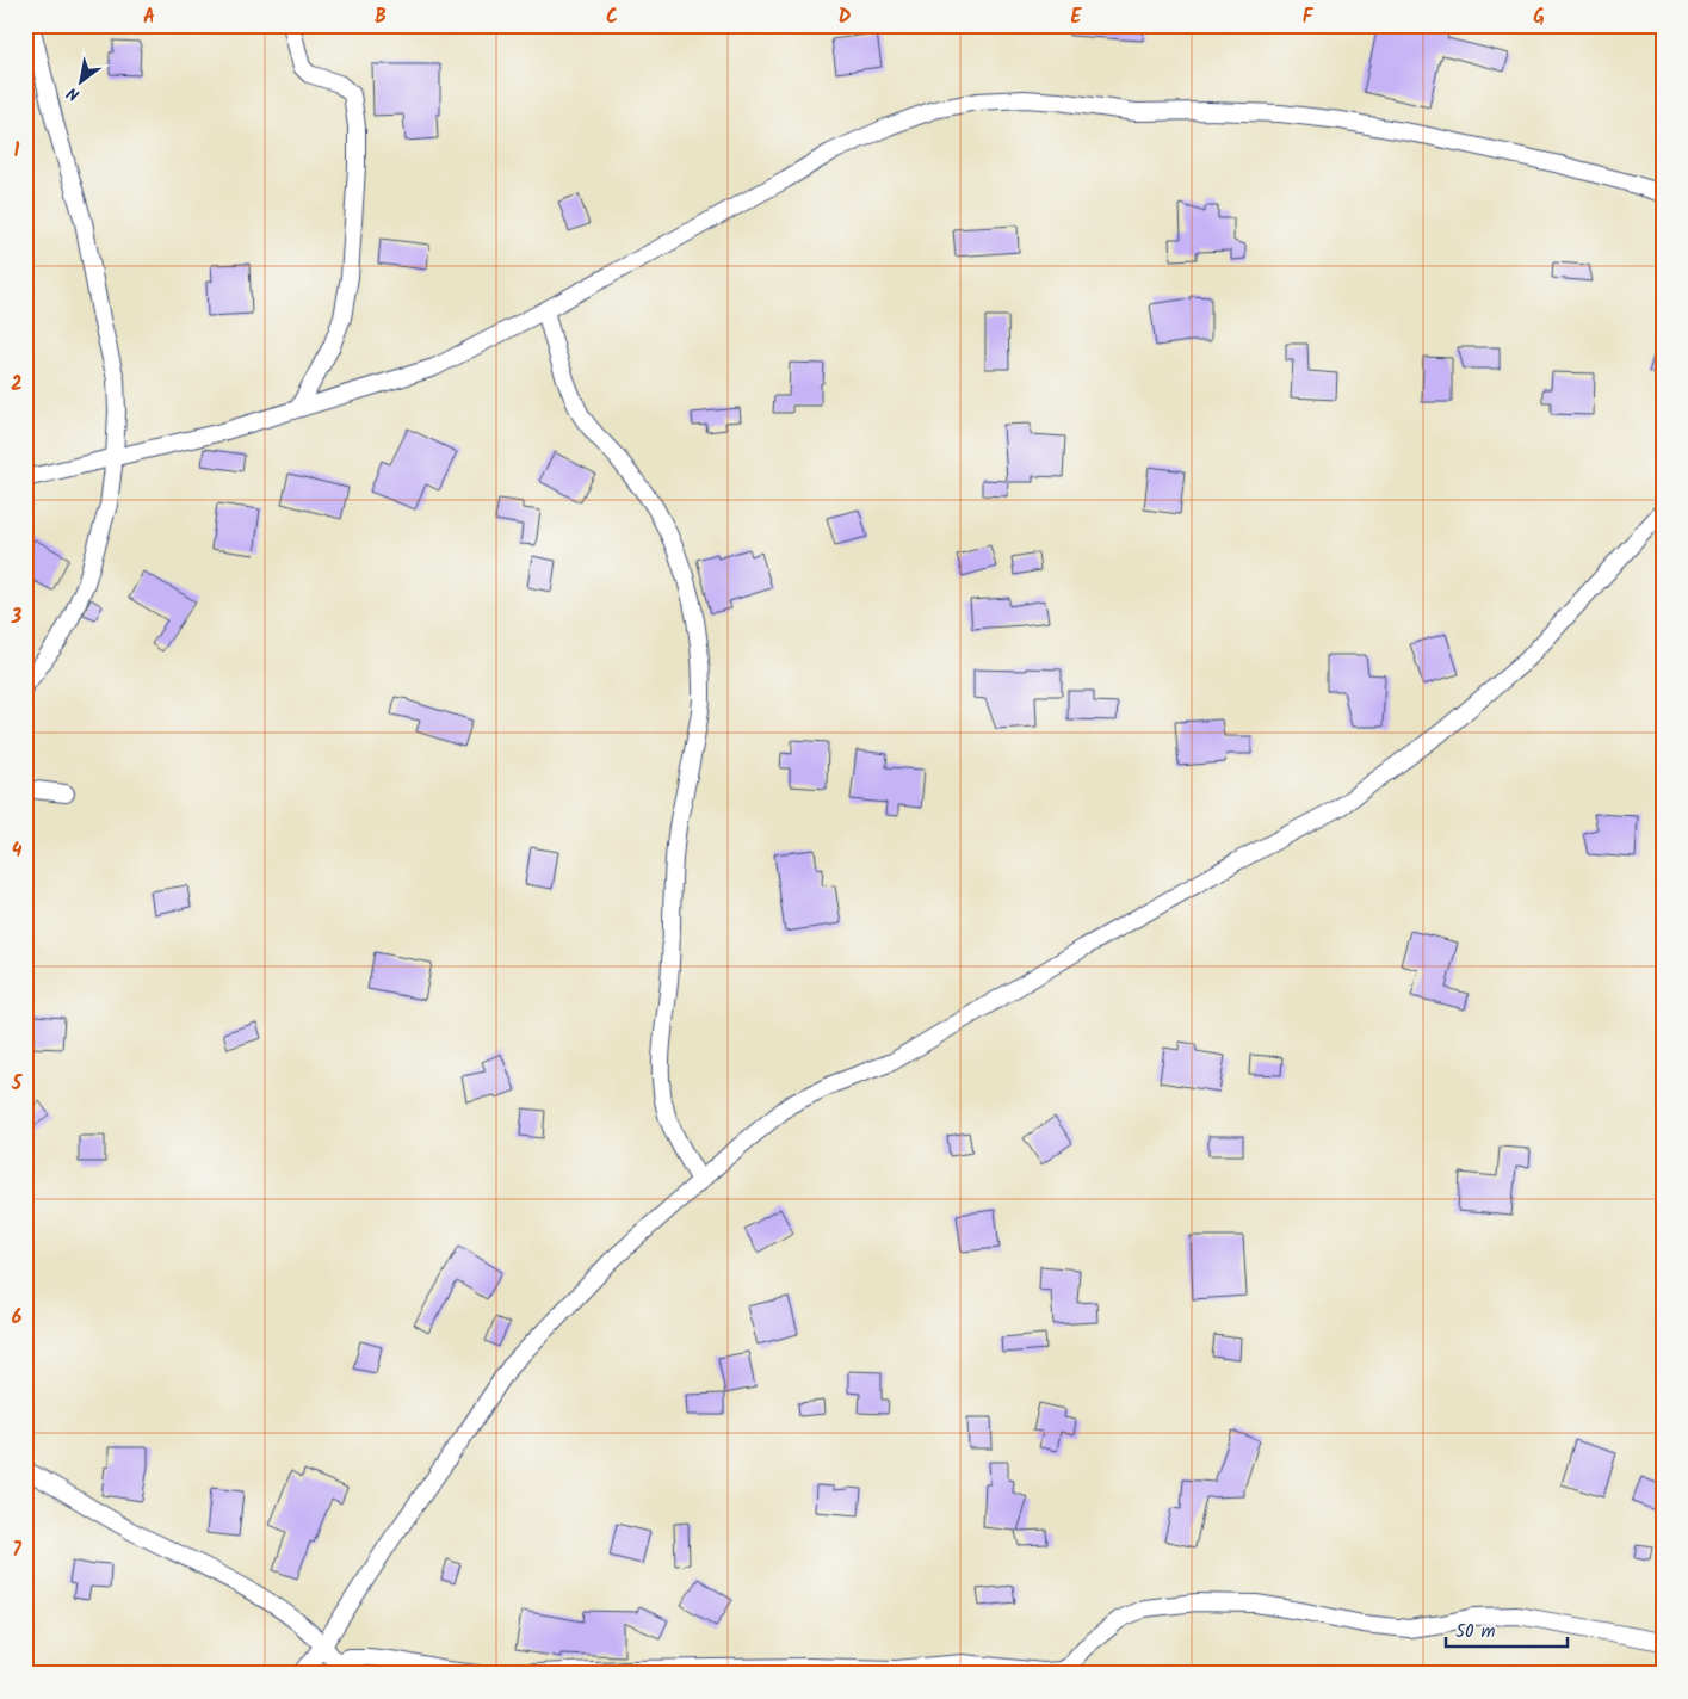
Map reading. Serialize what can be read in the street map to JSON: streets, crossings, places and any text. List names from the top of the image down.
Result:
{
  "scale_bar": "50 m",
  "north": "bottom left",
  "grid": {
    "columns": [
      "A",
      "B",
      "C",
      "D",
      "E",
      "F",
      "G"
    ],
    "rows": [
      "1",
      "2",
      "3",
      "4",
      "5",
      "6",
      "7"
    ]
  }
}
